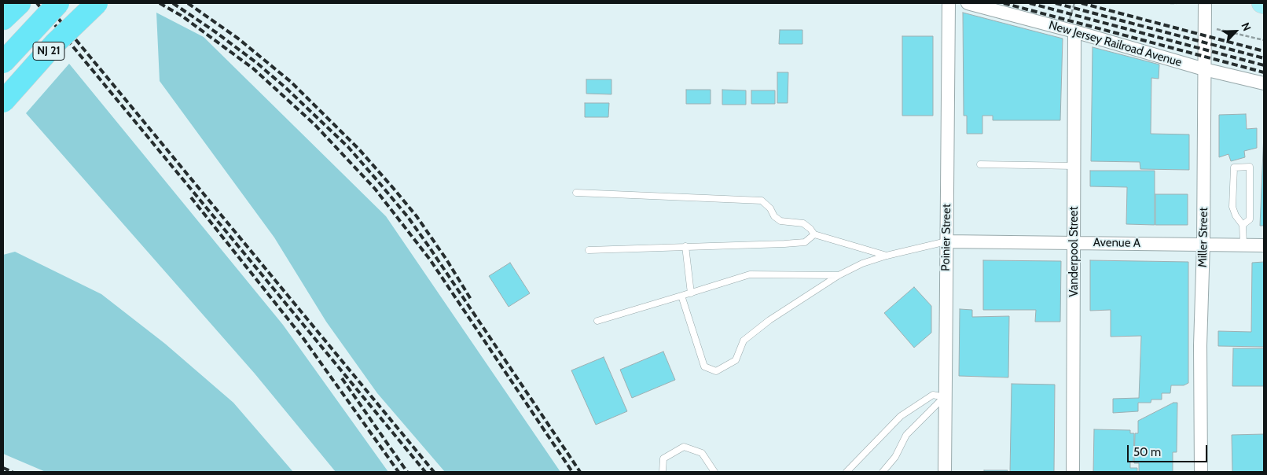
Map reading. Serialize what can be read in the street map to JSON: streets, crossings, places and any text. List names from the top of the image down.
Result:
{
  "streets": {
    "highway": ["NJ 21"],
    "street": [
      "New Jersey Railroad Avenue",
      "Poinier Street",
      "Miller Street",
      "Avenue A",
      "Vanderpool Street"
    ]
  },
  "crossings": [
    ["New Jersey Railroad Avenue", "Miller Street"],
    ["New Jersey Railroad Avenue", "Vanderpool Street"],
    ["Poinier Street", "Avenue A"],
    ["Miller Street", "Avenue A"],
    ["Avenue A", "Vanderpool Street"]
  ],
  "scale_bar": "50 m",
  "north": "top right"
}
